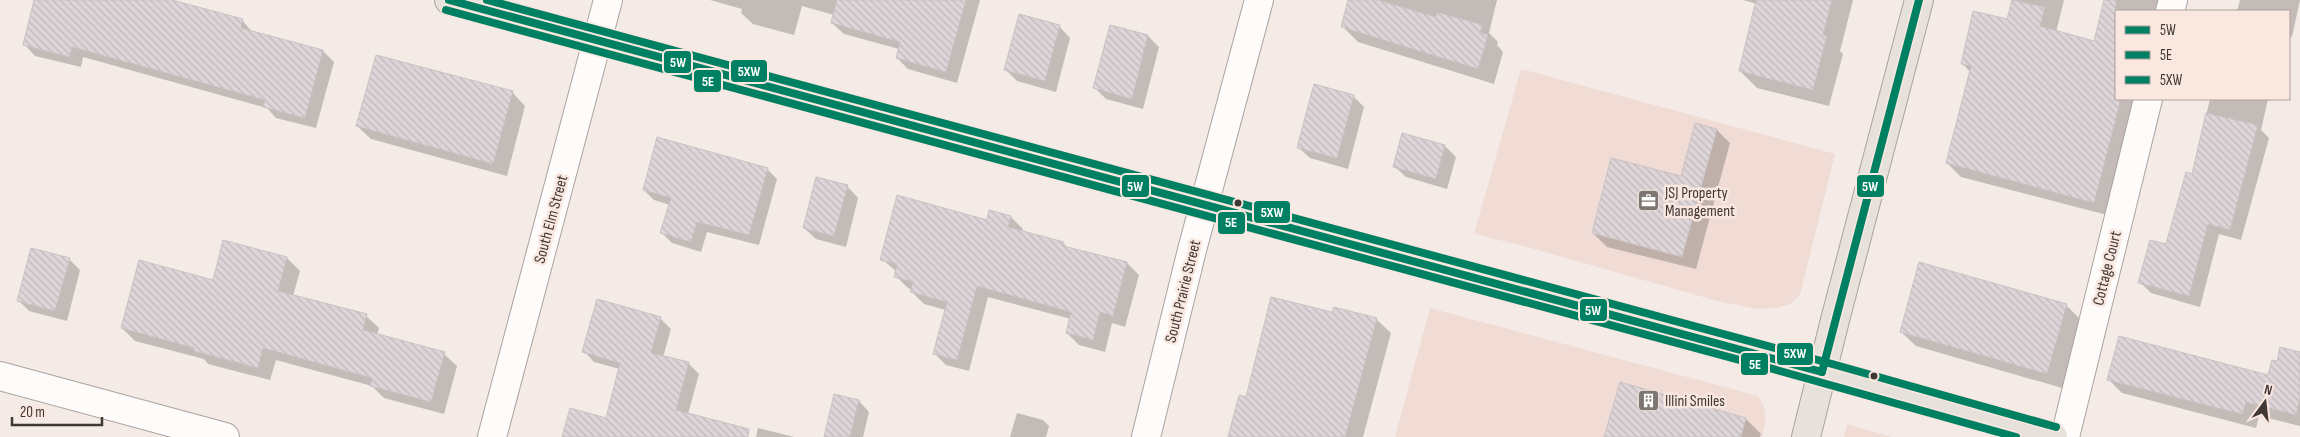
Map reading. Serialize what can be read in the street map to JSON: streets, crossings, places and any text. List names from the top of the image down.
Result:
{
  "streets": {
    "street": ["South Elm Street", "Cottage Court", "South Prairie Street"]
  },
  "places": {
    "office": ["JSJ Property Management"],
    "building": ["Illini Smiles"]
  },
  "lines": ["transit line 5W", "transit line 5XW", "transit line 5E"],
  "legend": ["5W", "5E", "5XW"],
  "scale_bar": "20 m",
  "north": "top"
}
